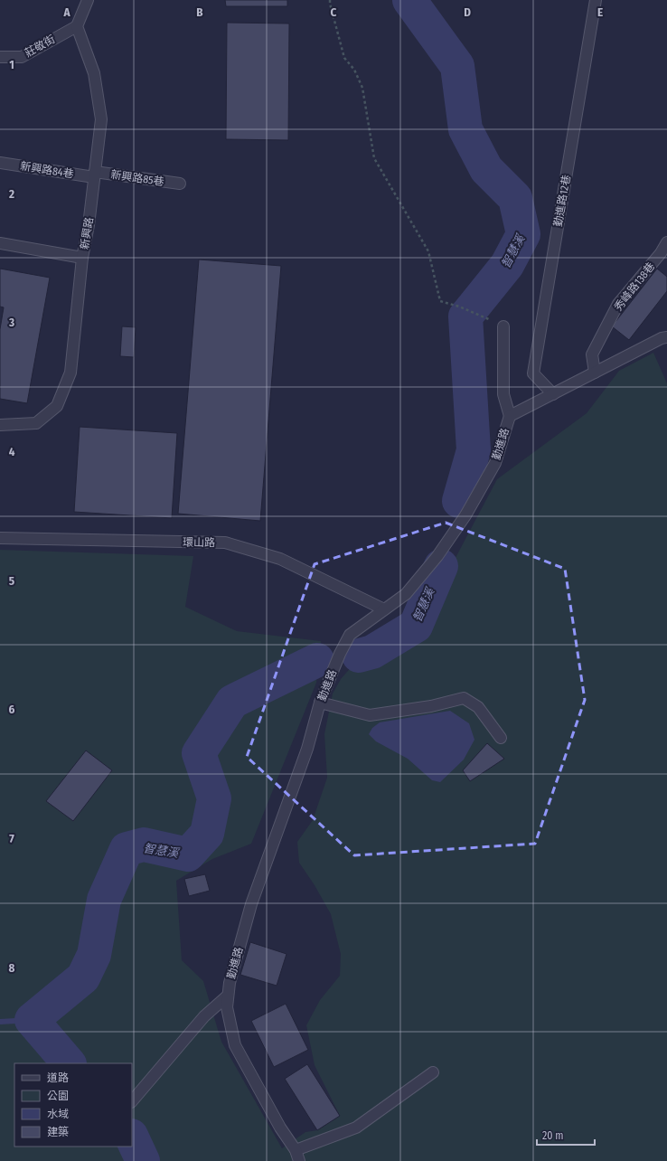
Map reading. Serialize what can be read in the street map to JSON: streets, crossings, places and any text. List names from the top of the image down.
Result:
{
  "streets": {
    "street": [
      "莊敬街",
      "新興路84巷",
      "新興路85巷",
      "勤進路12巷",
      "新興路",
      "秀峰路138巷",
      "勤進路",
      "環山路"
    ]
  },
  "crossings": [
    ["莊敬街", "新興路"],
    ["新興路84巷", "新興路85巷"],
    ["新興路84巷", "新興路"],
    ["新興路85巷", "新興路"],
    ["勤進路12巷", "勤進路"],
    ["秀峰路138巷", "勤進路"],
    ["勤進路", "環山路"]
  ],
  "water": ["智慧溪"],
  "legend": [
    "道路",
    "公園",
    "水域",
    "建築"
  ],
  "scale_bar": "20 m",
  "grid": {
    "columns": [
      "A",
      "B",
      "C",
      "D",
      "E"
    ],
    "rows": [
      "1",
      "2",
      "3",
      "4",
      "5",
      "6",
      "7",
      "8"
    ]
  }
}
